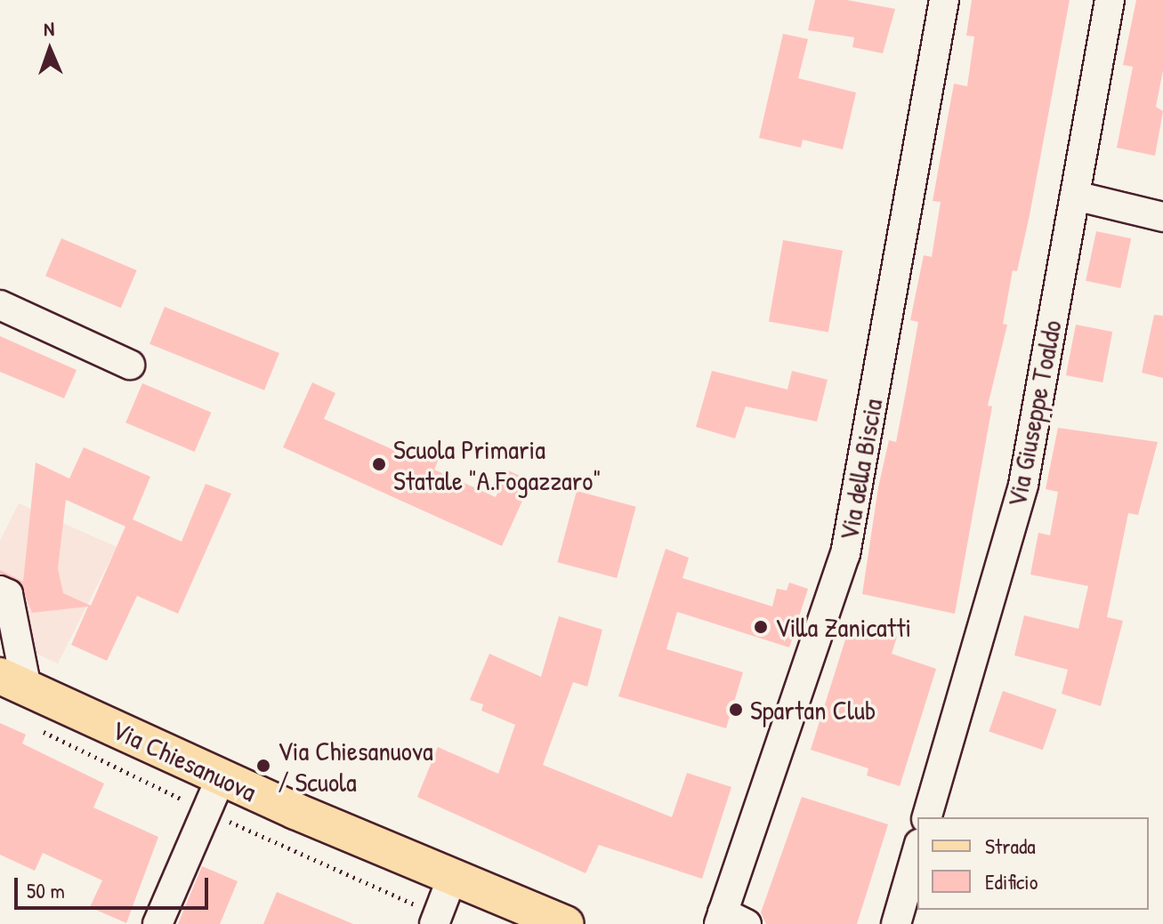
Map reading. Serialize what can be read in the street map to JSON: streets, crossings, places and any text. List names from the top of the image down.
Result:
{
  "streets": {
    "main road": ["Via Chiesanuova"],
    "street": ["Via Giuseppe Toaldo", "Via della Biscia"]
  },
  "places": [
    "Scuola Primaria Statale \"A.Fogazzaro\"",
    "Villa Zanicatti",
    "Spartan Club",
    "Via Chiesanuova / Scuola"
  ],
  "legend": ["Strada", "Edificio"],
  "scale_bar": "50 m",
  "north": "top"
}
